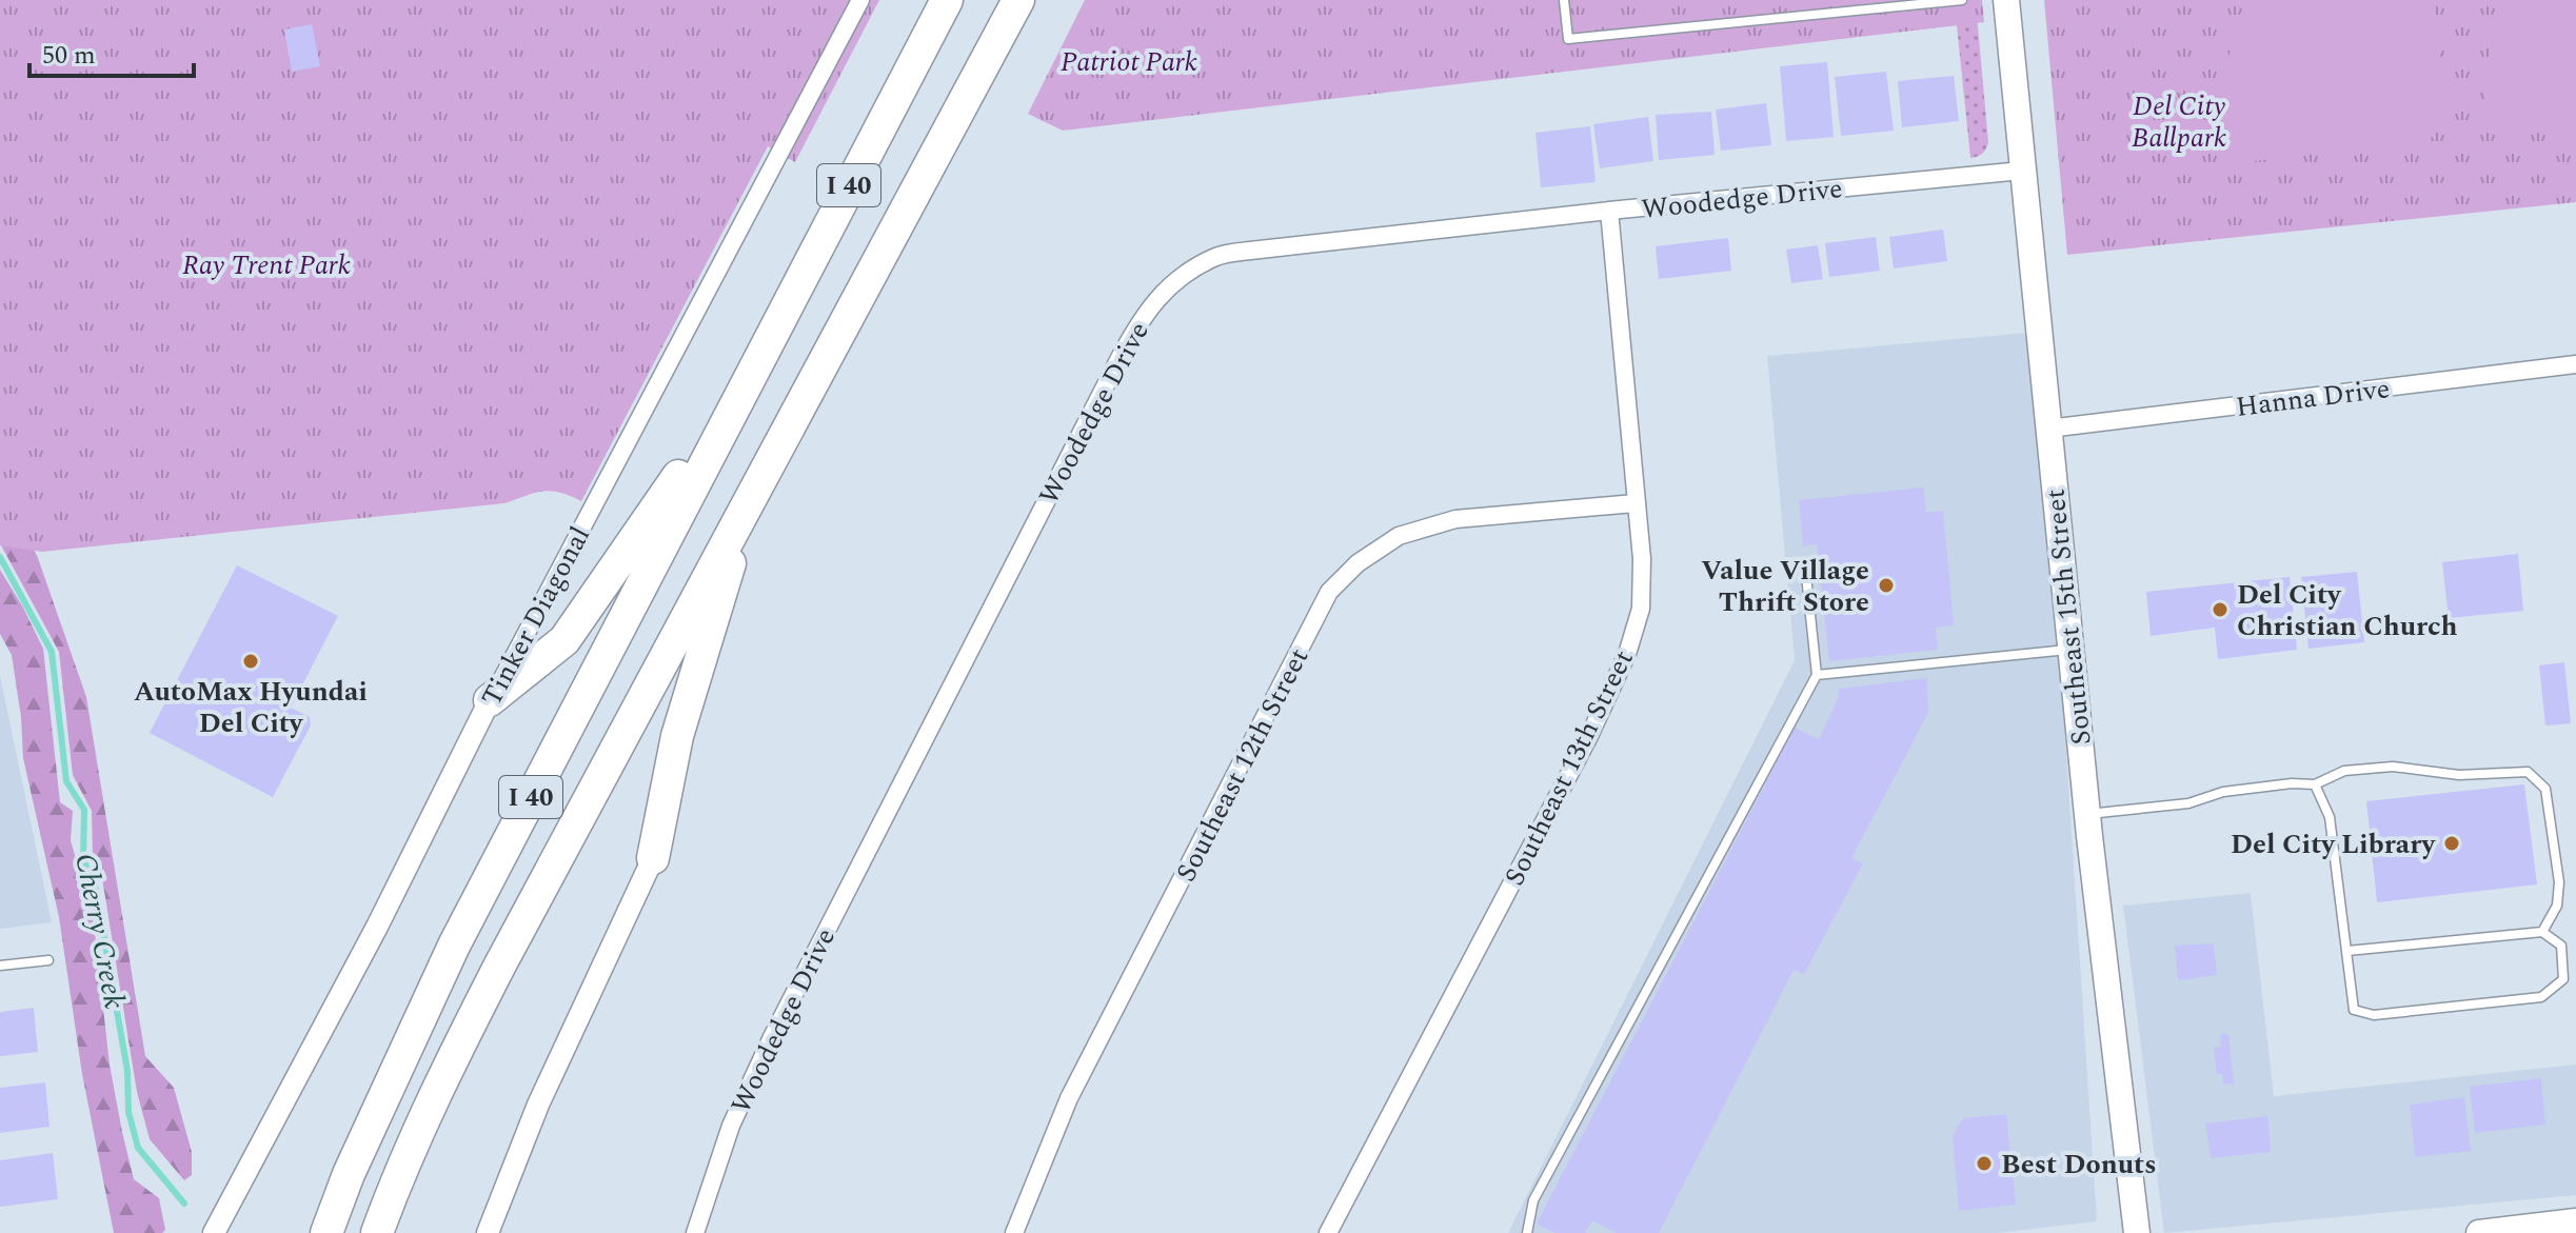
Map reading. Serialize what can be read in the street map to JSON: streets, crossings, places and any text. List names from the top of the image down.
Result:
{
  "streets": {
    "highway": ["I 40"],
    "main road": ["Southeast 15th Street"],
    "street": [
      "Woodedge Drive",
      "Hanna Drive",
      "Tinker Diagonal",
      "Southeast 12th Street",
      "Southeast 13th Street"
    ]
  },
  "crossings": [
    ["Woodedge Drive", "Southeast 15th Street"],
    ["Woodedge Drive", "Southeast 13th Street"],
    ["Hanna Drive", "Southeast 15th Street"],
    ["Southeast 12th Street", "Southeast 13th Street"]
  ],
  "water": ["Cherry Creek"],
  "parks": ["Patriot Park", "Del City Ballpark", "Ray Trent Park"],
  "places": [
    "Value Village Thrift Store",
    "Del City Christian Church",
    "AutoMax Hyundai Del City",
    "Del City Library",
    "Best Donuts"
  ],
  "scale_bar": "50 m"
}
